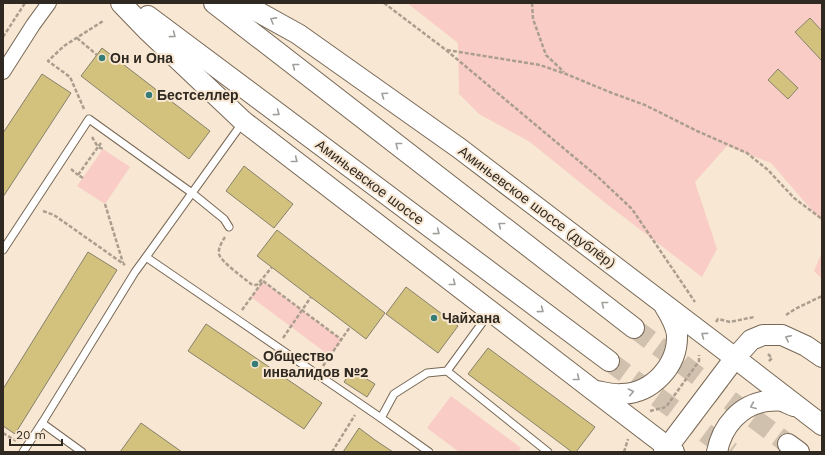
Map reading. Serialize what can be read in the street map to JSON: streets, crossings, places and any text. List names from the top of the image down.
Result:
{
  "streets": {
    "main road": ["Аминьевское шоссе", "Аминьевское шоссе (дублёр)"]
  },
  "places": [
    "Он и Она",
    "Бестселлер",
    "Чайхана",
    "Общество инвалидов №2"
  ],
  "scale_bar": "20 m"
}
